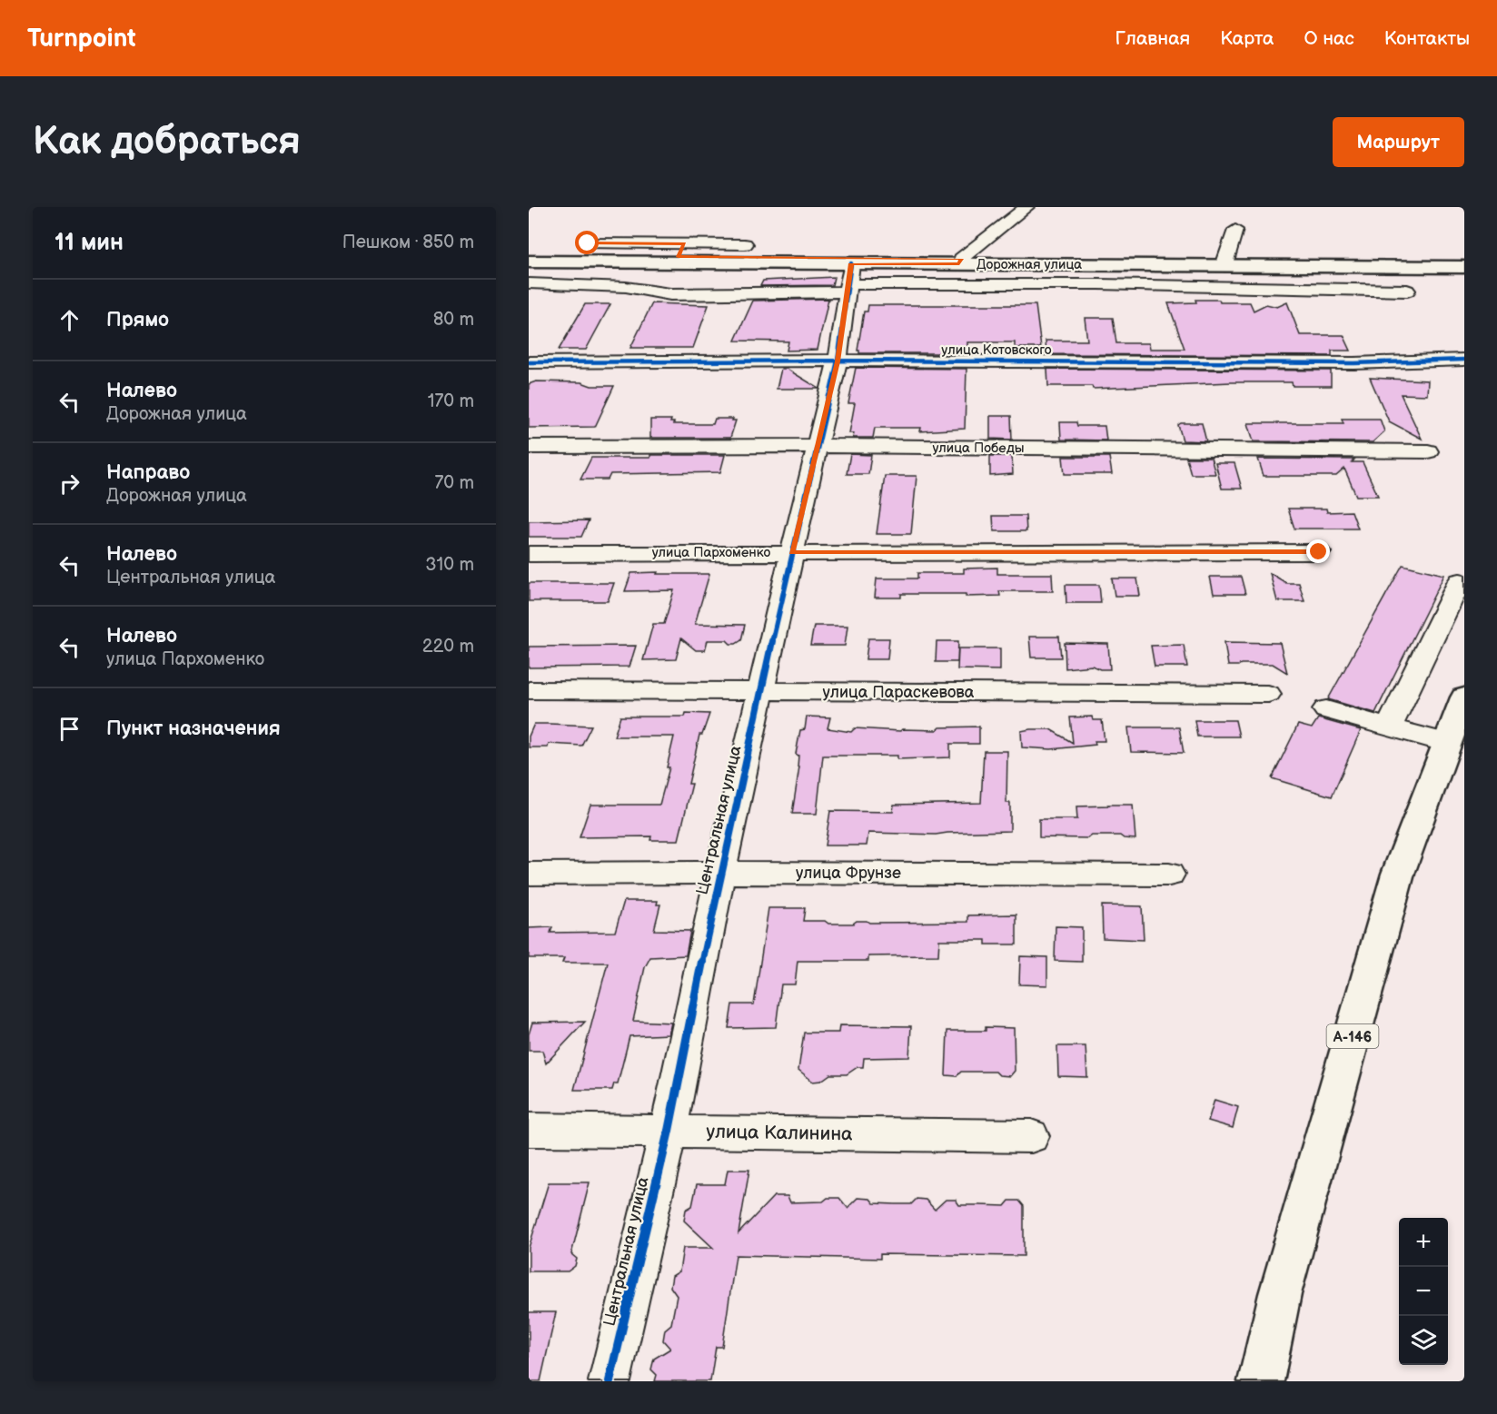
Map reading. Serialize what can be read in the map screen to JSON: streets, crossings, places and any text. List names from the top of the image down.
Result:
{
  "streets": {
    "main road": ["Дорожная улица", "А-146"],
    "street": [
      "улица Котовского",
      "улица Победы",
      "улица Пархоменко",
      "улица Параскевова",
      "Центральная улица",
      "улица Фрунзе",
      "улица Калинина"
    ]
  },
  "crossings": [
    ["Дорожная улица", "Центральная улица"],
    ["улица Котовского", "Центральная улица"],
    ["улица Победы", "Центральная улица"],
    ["улица Пархоменко", "Центральная улица"],
    ["улица Параскевова", "Центральная улица"],
    ["Центральная улица", "улица Фрунзе"],
    ["Центральная улица", "улица Калинина"]
  ],
  "page": {
    "header": "Turnpoint",
    "nav": [
      "Главная",
      "Карта",
      "О нас",
      "Контакты"
    ],
    "buttons": "Маршрут",
    "title": "Как добраться",
    "heading": ["11 мин", "Пешком · 850 m"],
    "list": [
      ["Прямо", "80 m"],
      ["Налево", "Дорожная улица", "170 m"],
      ["Направо", "Дорожная улица", "70 m"],
      ["Налево", "Центральная улица", "310 m"],
      ["Налево", "улица Пархоменко", "220 m"],
      "Пункт назначения"
    ],
    "map_buttons": ["+", "−"]
  }
}
